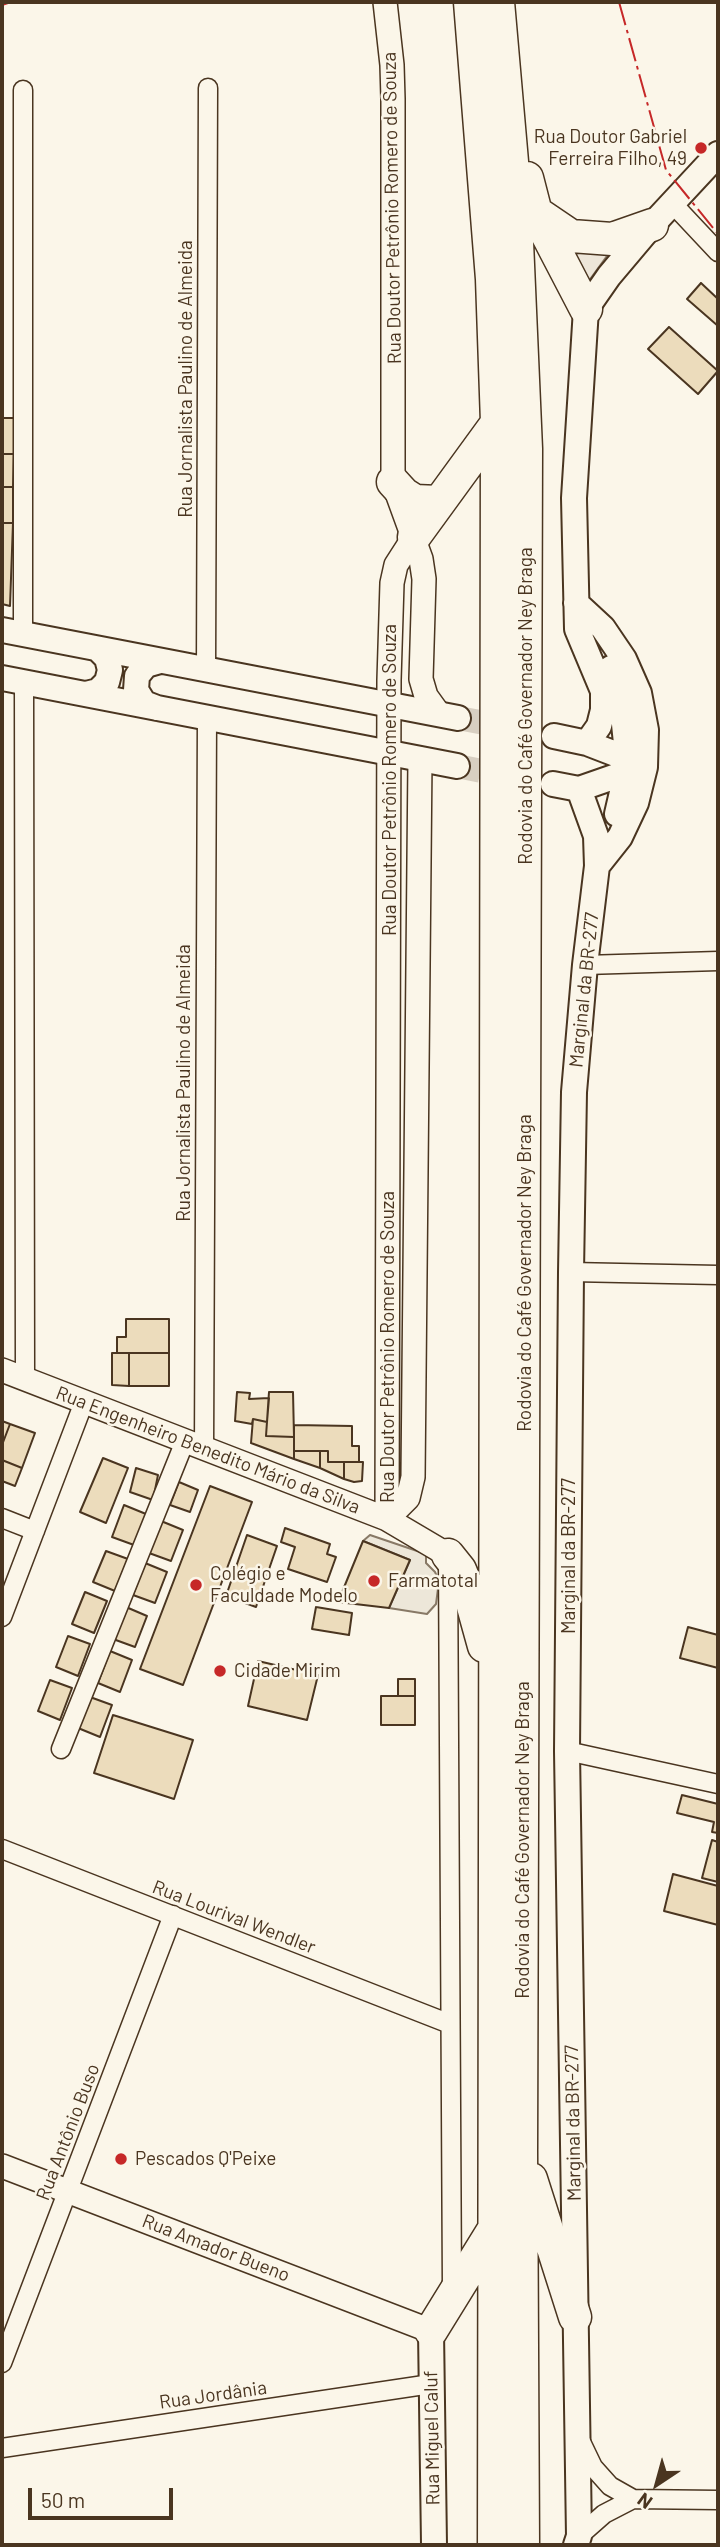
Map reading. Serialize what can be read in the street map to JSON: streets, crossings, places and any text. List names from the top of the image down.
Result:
{
  "streets": {
    "highway": ["Rodovia do Café Governador Ney Braga"],
    "main road": ["Marginal da BR-277", "Rua Miguel Caluf"],
    "street": [
      "Rua Doutor Petrônio Romero de Souza",
      "Rua Jornalista Paulino de Almeida",
      "Rua Engenheiro Benedito Mário da Silva",
      "Rua Lourival Wendler",
      "Rua Antônio Buso",
      "Rua Amador Bueno",
      "Rua Jordânia"
    ]
  },
  "crossings": [
    ["Rua Doutor Petrônio Romero de Souza", "Rua Engenheiro Benedito Mário da Silva"],
    ["Rua Jornalista Paulino de Almeida", "Rua Engenheiro Benedito Mário da Silva"],
    ["Rua Lourival Wendler", "Rua Antônio Buso"],
    ["Rua Antônio Buso", "Rua Amador Bueno"],
    ["Rua Amador Bueno", "Rua Miguel Caluf"],
    ["Rua Jordânia", "Rua Miguel Caluf"]
  ],
  "places": [
    "Rua Doutor Gabriel Ferreira Filho, 49",
    "Farmatotal",
    "Colégio e Faculdade Modelo",
    "Cidade Mirim",
    "Pescados Q'Peixe"
  ],
  "scale_bar": "50 m",
  "north": "bottom left"
}
